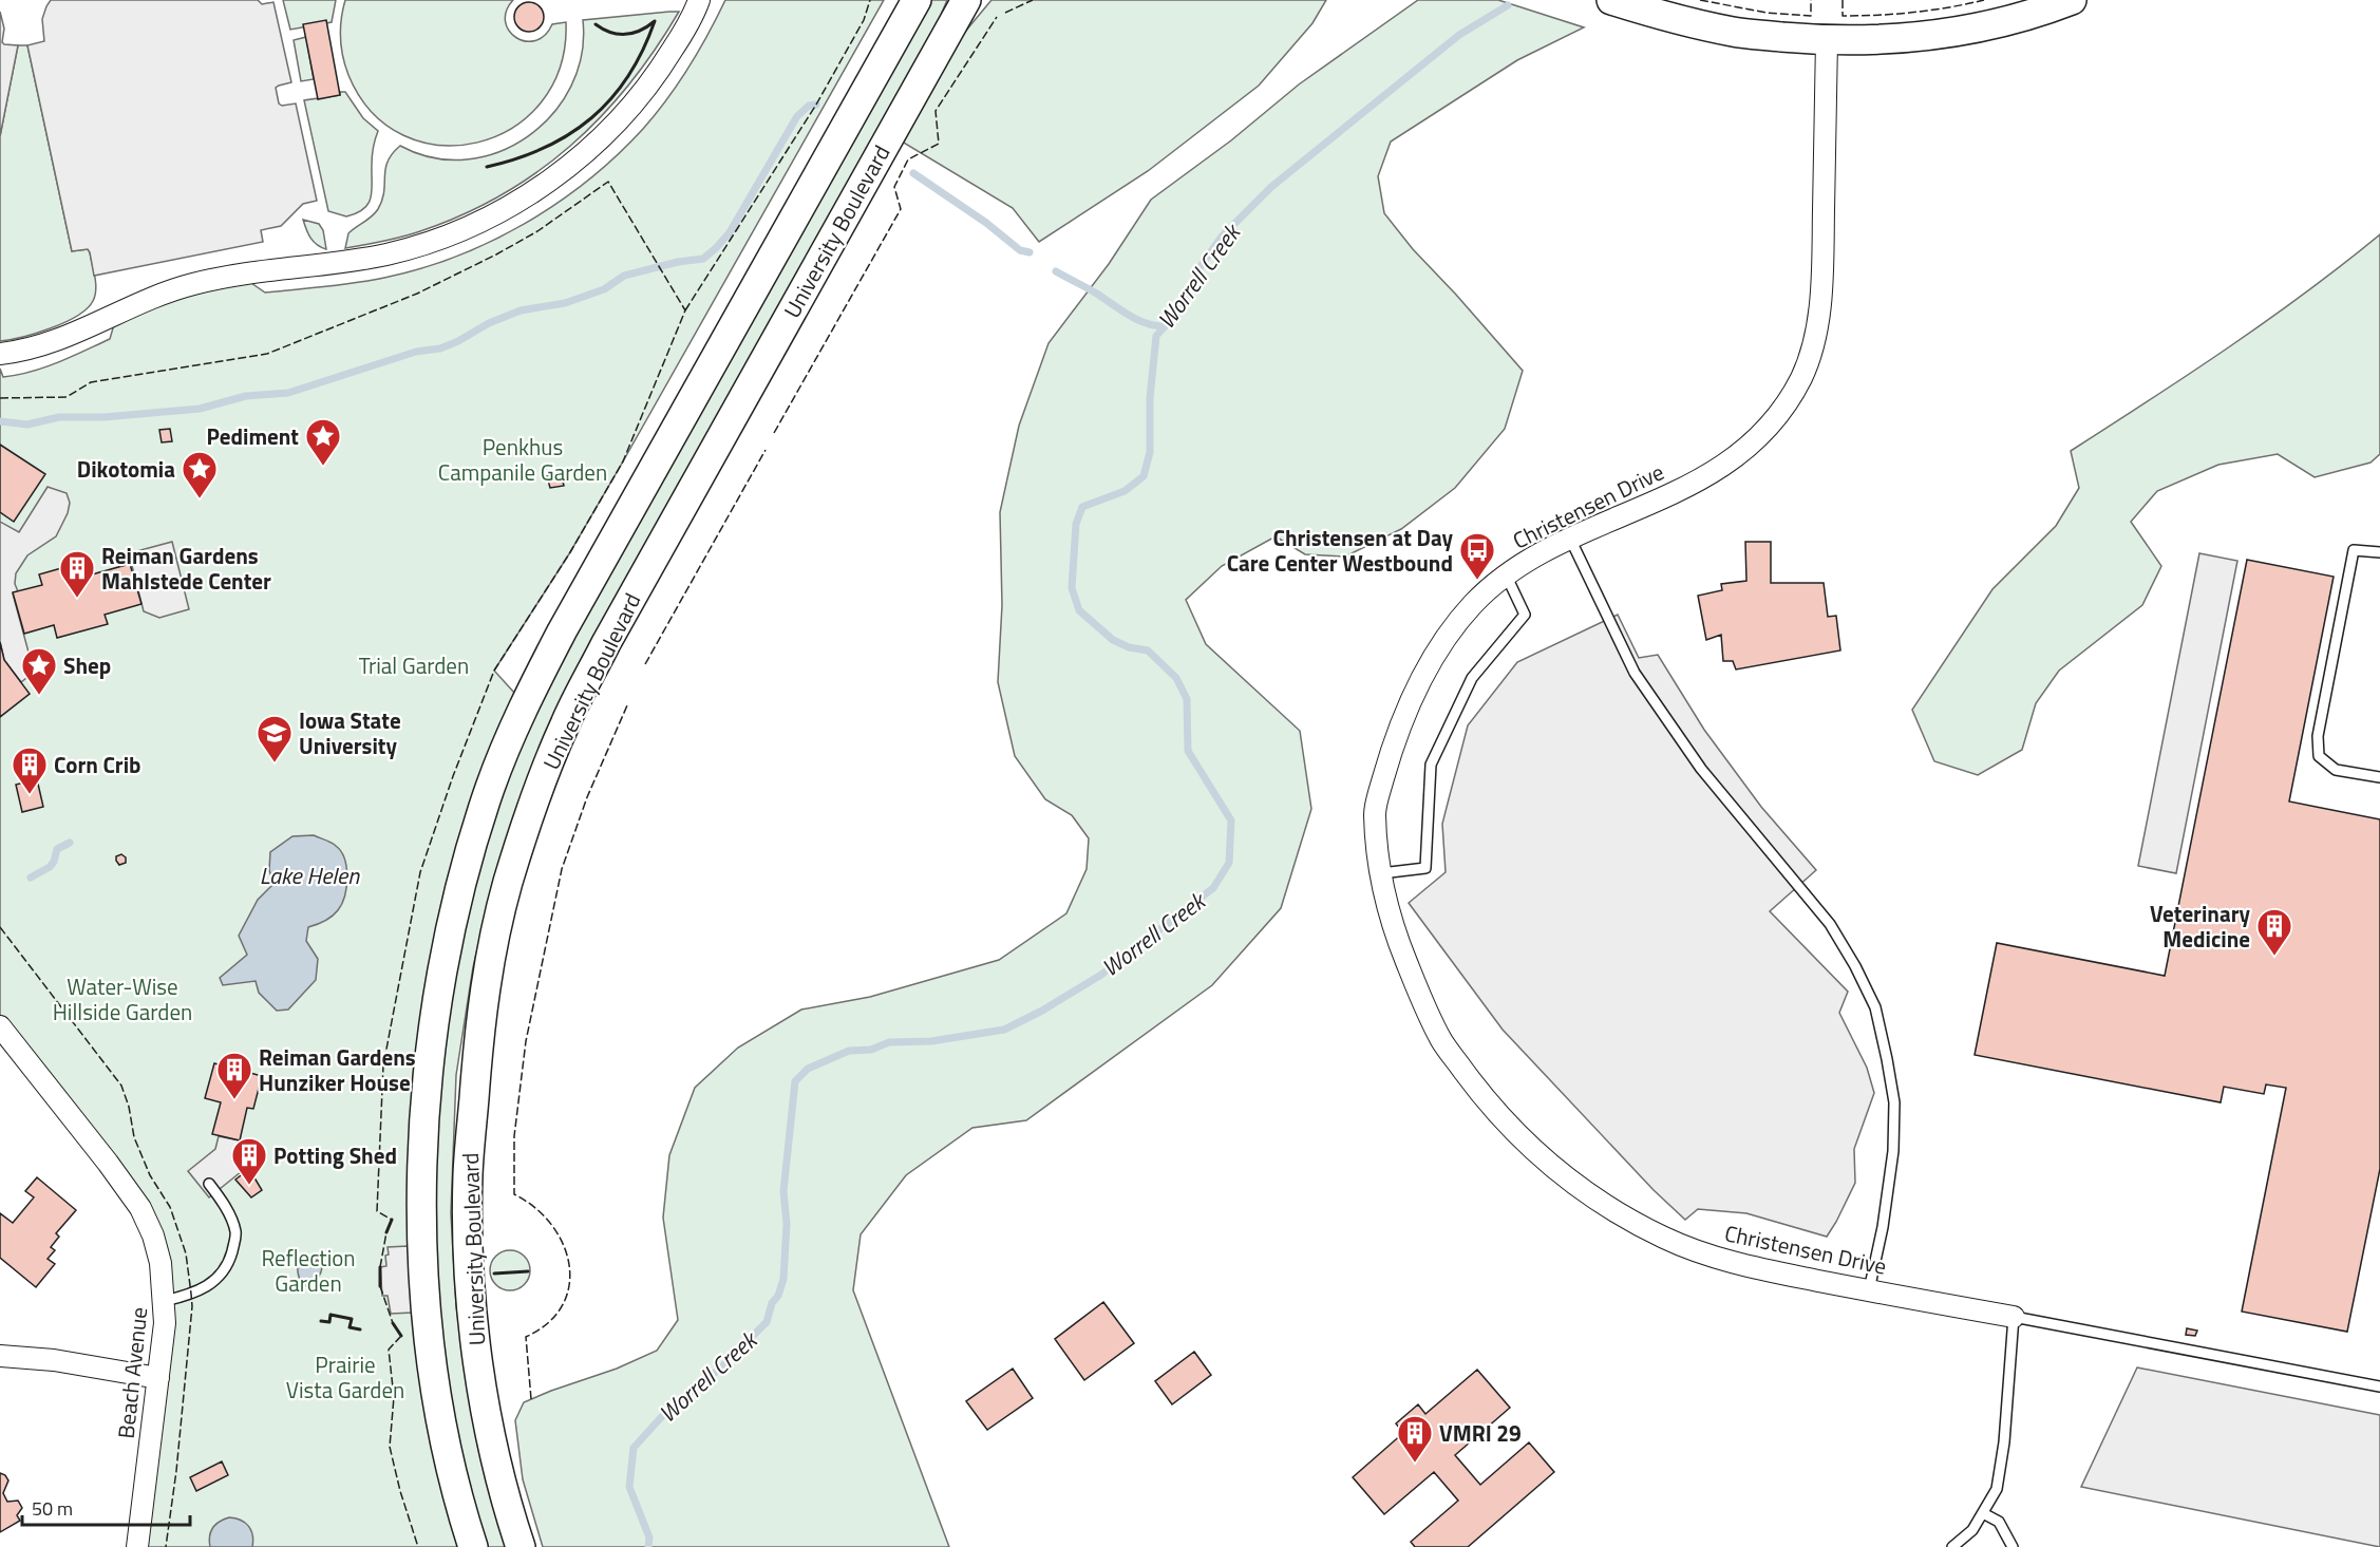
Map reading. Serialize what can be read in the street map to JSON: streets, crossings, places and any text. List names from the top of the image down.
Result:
{
  "streets": {
    "main road": ["University Boulevard"],
    "street": ["Christensen Drive", "Beach Avenue"]
  },
  "water": ["Worrell Creek", "Lake Helen"],
  "parks": [
    "Penkhus Campanile Garden",
    "Trial Garden",
    "Water-Wise Hillside Garden",
    "Reflection Garden",
    "Prairie Vista Garden"
  ],
  "places": {
    "place": ["Pediment", "Dikotomia", "Shep"],
    "bus stop": ["Christensen at Day Care Center Westbound"],
    "building": [
      "Reiman Gardens Mahlstede Center",
      "Corn Crib",
      "Veterinary Medicine",
      "Reiman Gardens Hunziker House",
      "Potting Shed",
      "VMRI 29"
    ],
    "school or university": ["Iowa State University"]
  },
  "scale_bar": "50 m"
}
